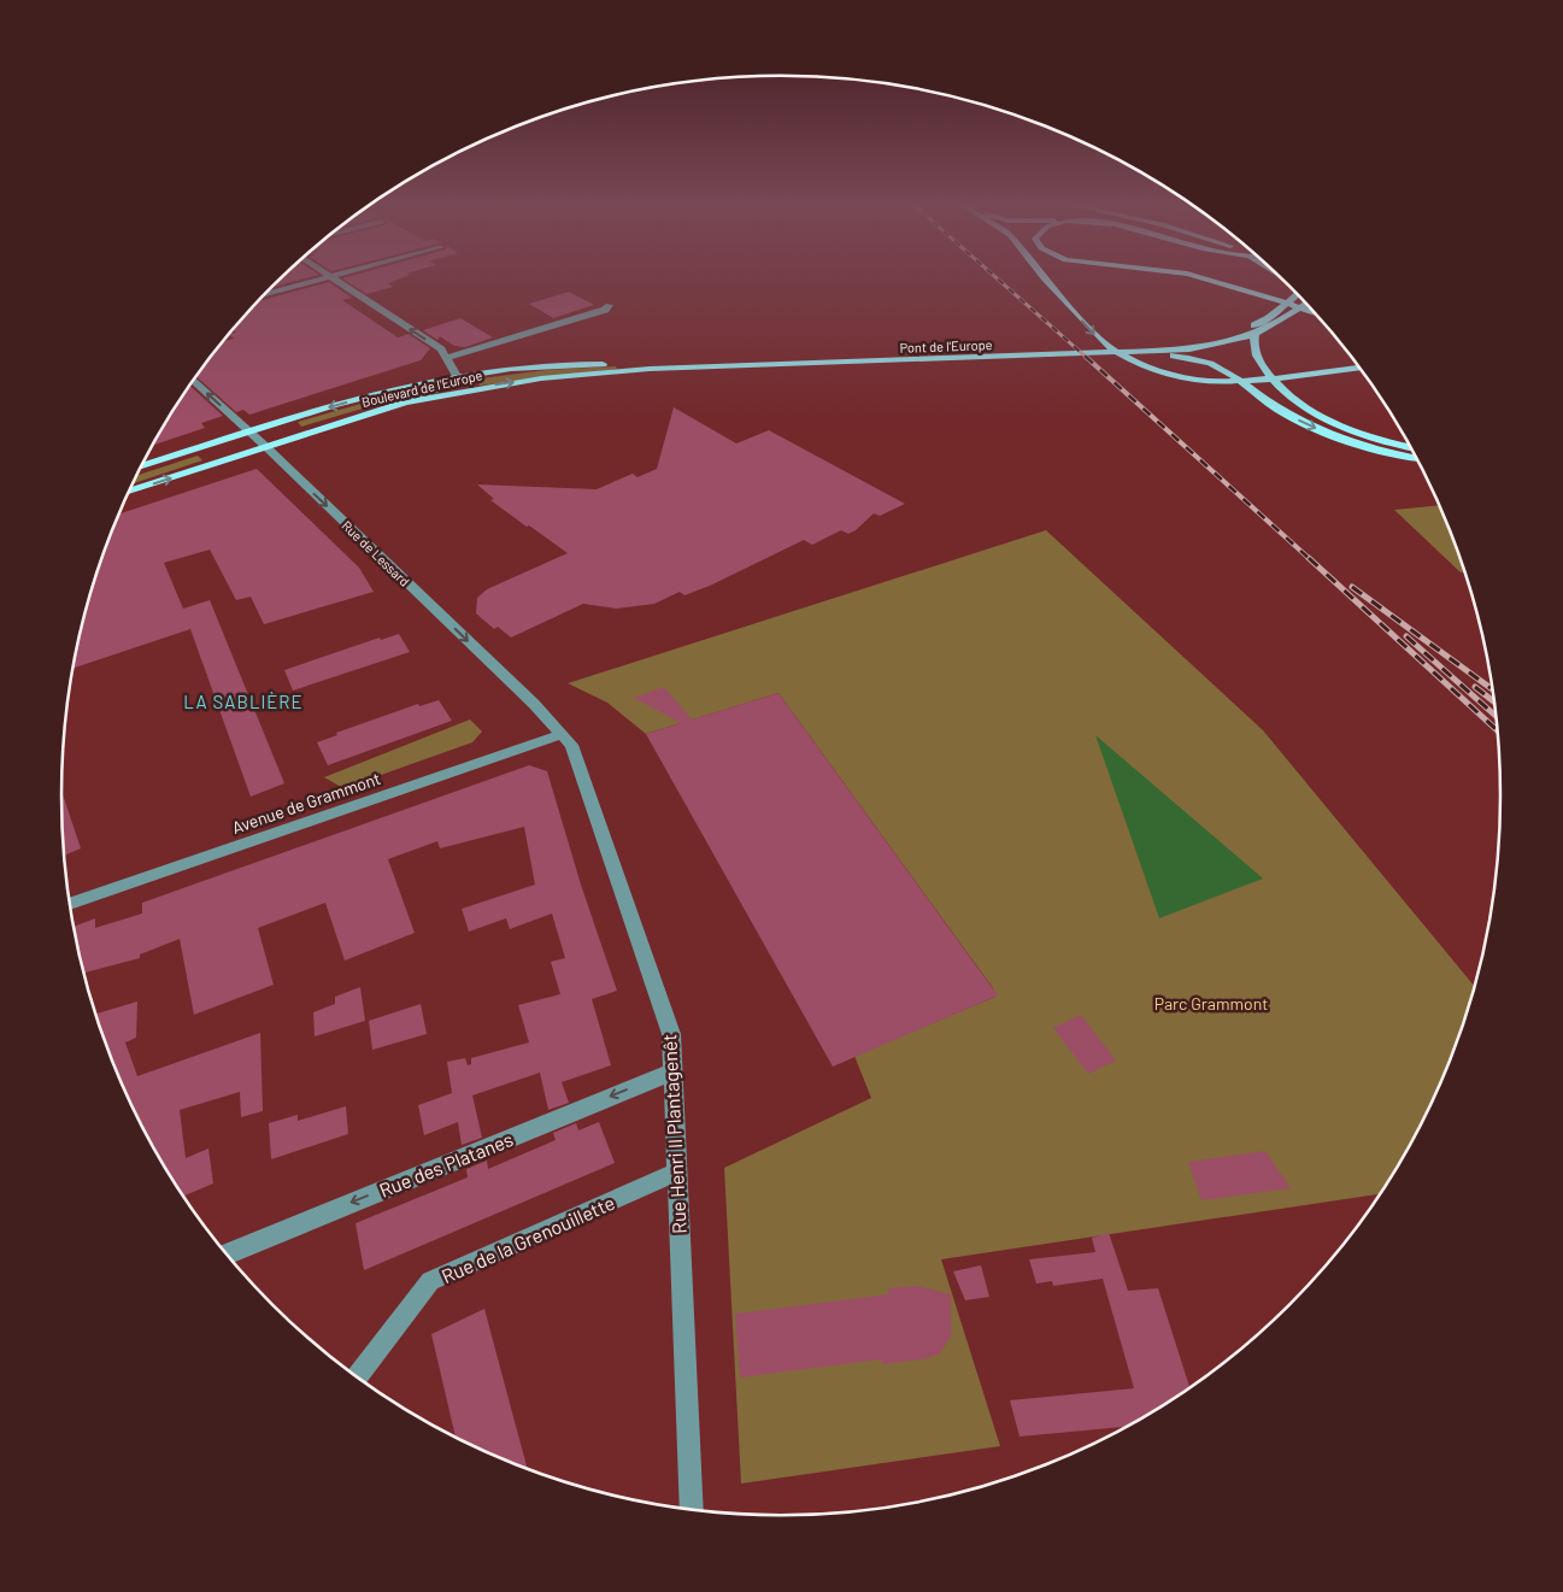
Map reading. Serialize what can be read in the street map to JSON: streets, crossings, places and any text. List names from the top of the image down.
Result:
{
  "streets": {
    "main road": ["Pont de l'Europe", "Boulevard de l'Europe"],
    "street": [
      "Rue de Lessard",
      "Avenue de Grammont",
      "Rue Henri II Plantagenêt",
      "Rue des Platanes",
      "Rue de la Grenouillette"
    ]
  },
  "crossings": [
    ["Pont de l'Europe", "Boulevard de l'Europe"],
    ["Boulevard de l'Europe", "Rue de Lessard"],
    ["Rue de Lessard", "Avenue de Grammont"],
    ["Rue de Lessard", "Rue Henri II Plantagenêt"],
    ["Avenue de Grammont", "Rue Henri II Plantagenêt"],
    ["Rue Henri II Plantagenêt", "Rue des Platanes"],
    ["Rue Henri II Plantagenêt", "Rue de la Grenouillette"]
  ],
  "one_way": ["Rue des Platanes"],
  "districts": ["LA SABLIÈRE"],
  "parks": ["Parc Grammont"]
}
